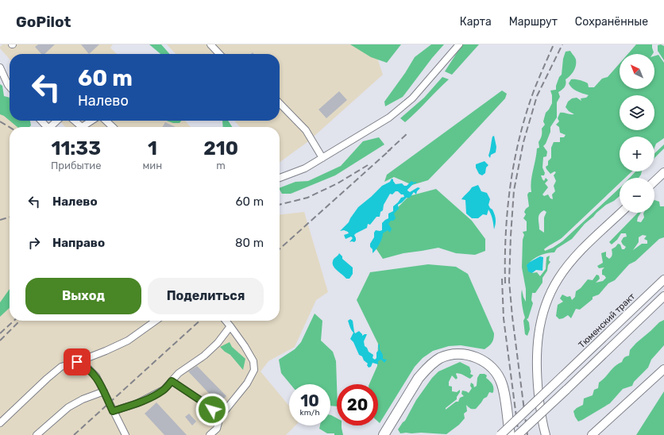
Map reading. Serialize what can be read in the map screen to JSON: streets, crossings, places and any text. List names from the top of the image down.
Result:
{
  "streets": {
    "main road": ["Тюменский тракт"]
  },
  "north": "top left",
  "page": {
    "header": "GoPilot",
    "nav": ["Карта", "Маршрут", "Сохранённые"],
    "map_buttons": ["+", "−"],
    "turn": ["60 m", "Налево"],
    "eta": [
      "11:33",
      "Прибытие",
      "1",
      "мин",
      "210",
      "m"
    ],
    "list": [
      {
        "name": "Налево",
        "value": "60 m"
      },
      {
        "name": "Направо",
        "value": "80 m"
      }
    ],
    "buttons": ["Выход", "Поделиться"],
    "speed": "10 km/h",
    "limit": "20"
  }
}
